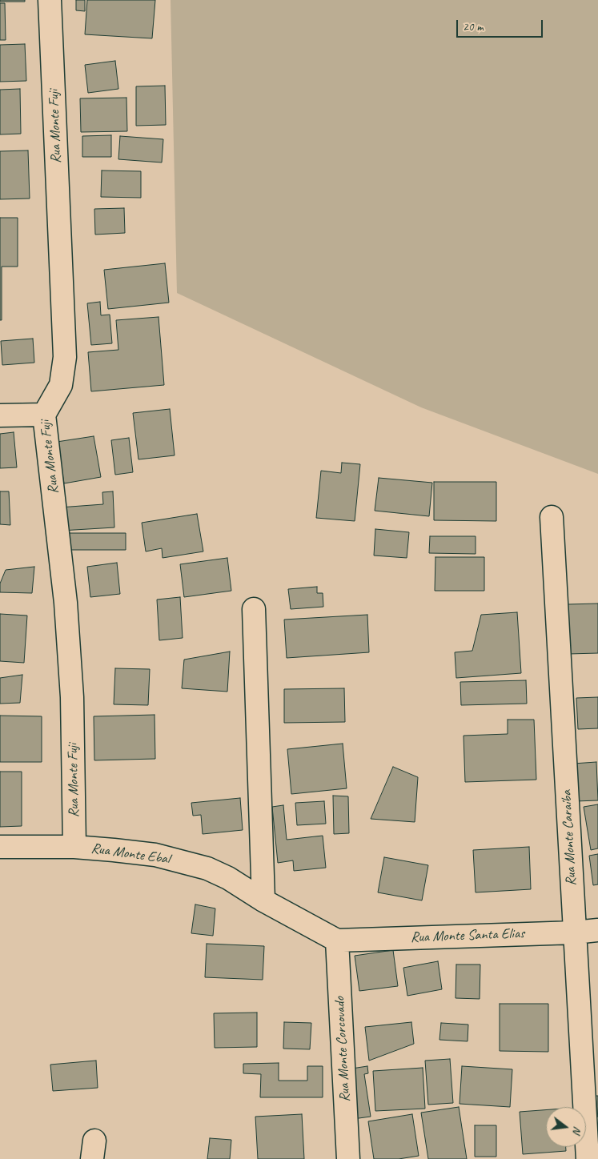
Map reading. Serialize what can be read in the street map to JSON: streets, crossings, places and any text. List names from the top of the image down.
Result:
{
  "streets": {
    "street": [
      "Rua Monte Fuji",
      "Rua Monte Caraíba",
      "Rua Monte Ebal",
      "Rua Monte Santa Elias",
      "Rua Monte Corcovado"
    ]
  },
  "crossings": [
    ["Rua Monte Fuji", "Rua Monte Ebal"],
    ["Rua Monte Caraíba", "Rua Monte Santa Elias"],
    ["Rua Monte Ebal", "Rua Monte Santa Elias"],
    ["Rua Monte Ebal", "Rua Monte Corcovado"],
    ["Rua Monte Santa Elias", "Rua Monte Corcovado"]
  ],
  "scale_bar": "20 m",
  "north": "right"
}
